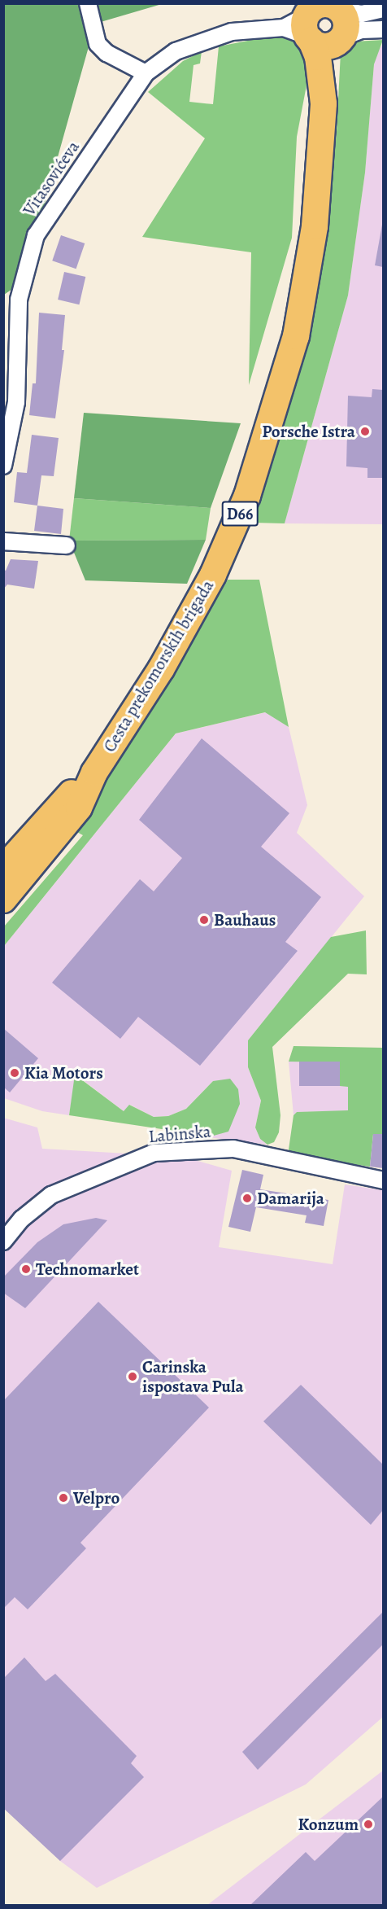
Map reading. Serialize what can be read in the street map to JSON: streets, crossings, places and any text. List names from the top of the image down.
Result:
{
  "streets": {
    "main road": ["D66", "Cesta prekomorskih brigada"],
    "street": ["Vitasovićeva", "Labinska"]
  },
  "crossings": [
    ["Vitasovićeva", "Cesta prekomorskih brigada"]
  ],
  "places": [
    "Porsche Istra",
    "Bauhaus",
    "Kia Motors",
    "Damarija",
    "Technomarket",
    "Carinska ispostava Pula",
    "Velpro",
    "Konzum"
  ]
}
